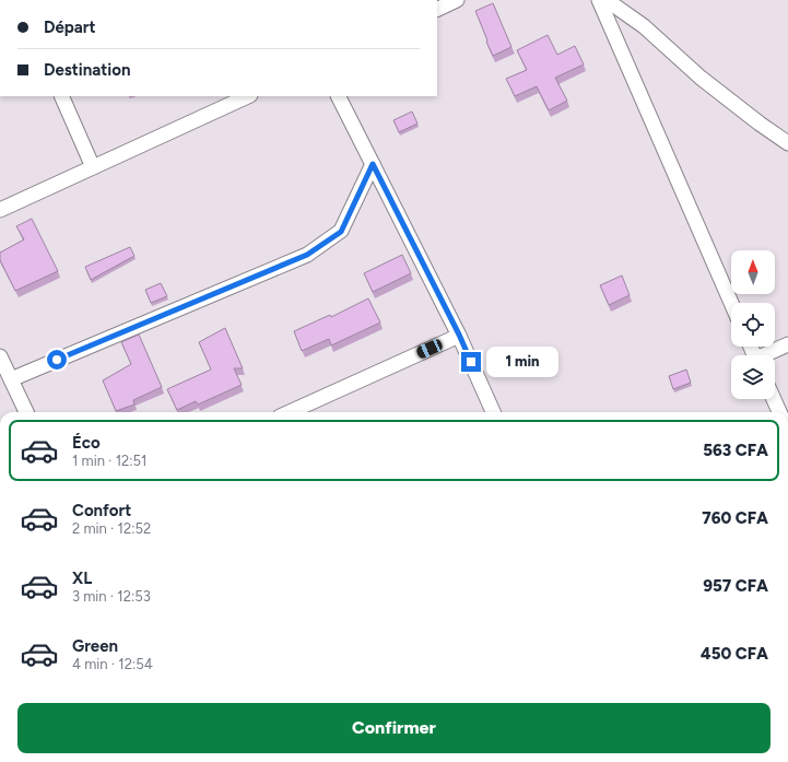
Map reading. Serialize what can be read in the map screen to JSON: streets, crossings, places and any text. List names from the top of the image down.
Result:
{
  "north": "top",
  "page": {
    "banner": ["Départ", "Destination"],
    "bubble": "1 min",
    "list": [
      {
        "name": "Éco",
        "note": "1 min · 12:51",
        "value": "563 CFA"
      },
      {
        "name": "Confort",
        "note": "2 min · 12:52",
        "value": "760 CFA"
      },
      {
        "name": "XL",
        "note": "3 min · 12:53",
        "value": "957 CFA"
      },
      {
        "name": "Green",
        "note": "4 min · 12:54",
        "value": "450 CFA"
      }
    ],
    "buttons": "Confirmer"
  }
}
